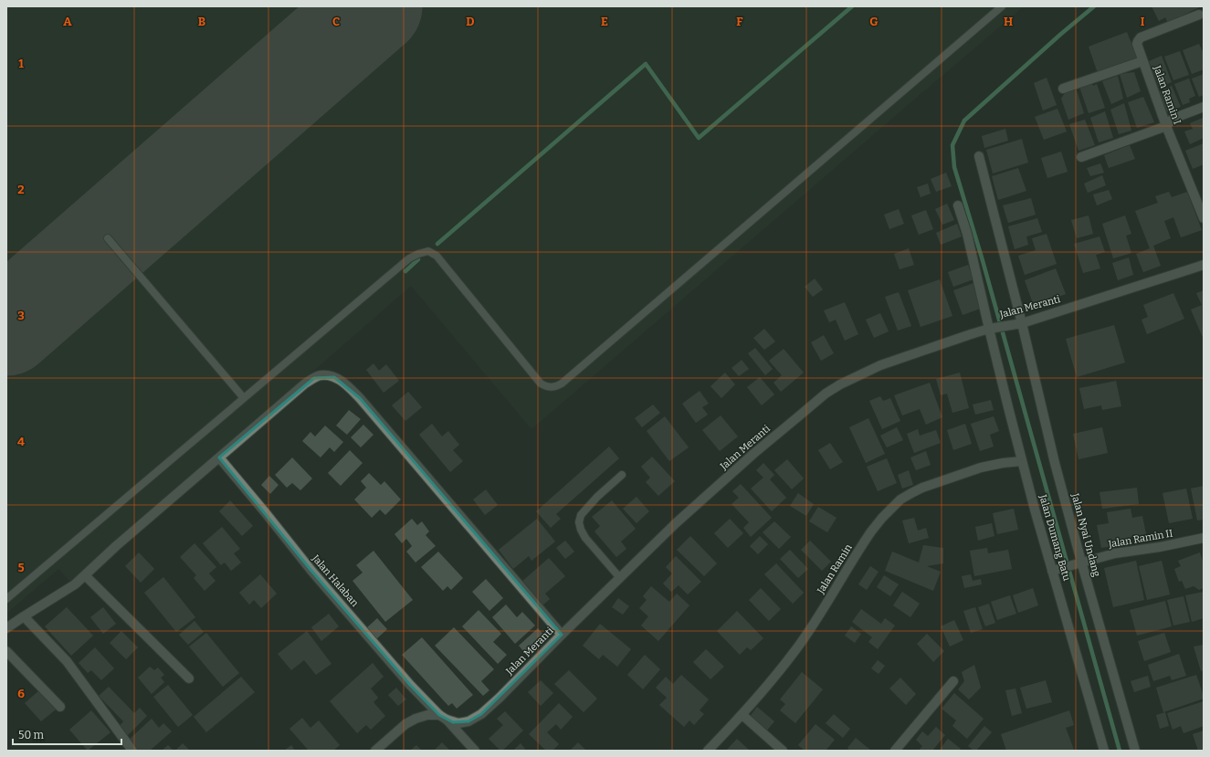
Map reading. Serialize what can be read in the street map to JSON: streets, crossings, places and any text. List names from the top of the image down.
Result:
{
  "streets": {
    "street": [
      "Jalan Ramin I",
      "Jalan Meranti",
      "Jalan Nyai Undang",
      "Jalan Dumang Batu",
      "Jalan Ramin II",
      "Jalan Ramin",
      "Jalan Halaban"
    ]
  },
  "crossings": [
    ["Jalan Meranti", "Jalan Nyai Undang"],
    ["Jalan Meranti", "Jalan Dumang Batu"],
    ["Jalan Meranti", "Jalan Halaban"],
    ["Jalan Nyai Undang", "Jalan Ramin II"],
    ["Jalan Dumang Batu", "Jalan Ramin II"],
    ["Jalan Dumang Batu", "Jalan Ramin"]
  ],
  "scale_bar": "50 m",
  "grid": {
    "columns": [
      "A",
      "B",
      "C",
      "D",
      "E",
      "F",
      "G",
      "H",
      "I"
    ],
    "rows": [
      "1",
      "2",
      "3",
      "4",
      "5",
      "6"
    ]
  }
}
